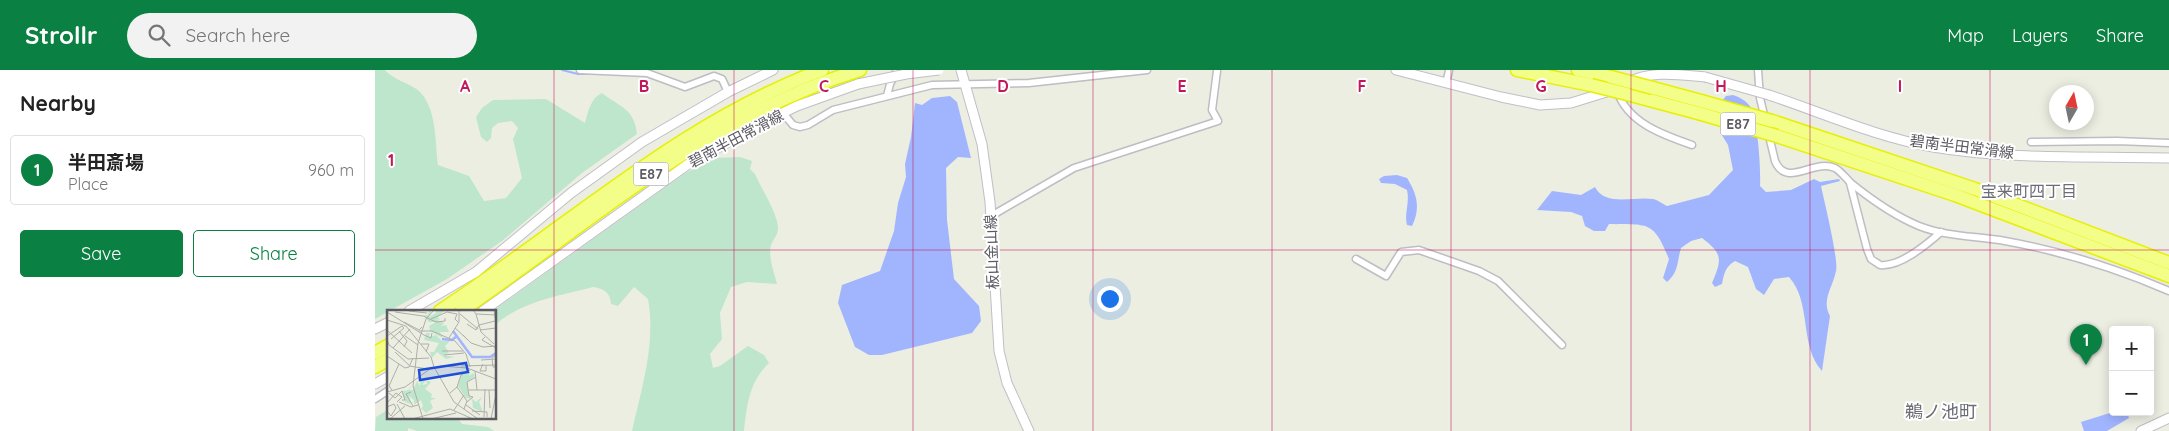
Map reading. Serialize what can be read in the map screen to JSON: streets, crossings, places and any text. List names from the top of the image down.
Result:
{
  "streets": {
    "highway": ["E87"],
    "main road": ["碧南半田常滑線", "板山金山線"]
  },
  "crossings": [
    ["E87", "碧南半田常滑線"]
  ],
  "districts": ["宝来町四丁目", "鵜ノ池町"],
  "north": "top",
  "page": {
    "header": "Strollr",
    "search": "Search here",
    "nav": ["Map", "Layers", "Share"],
    "heading": "Nearby",
    "list": [
      {
        "mark": "1",
        "name": "半田斎場",
        "note": "Place",
        "value": "960 m"
      }
    ],
    "buttons": ["Save", "Share"],
    "pins": "1",
    "map_buttons": ["+", "−"]
  },
  "grid": {
    "columns": [
      "A",
      "B",
      "C",
      "D",
      "E",
      "F",
      "G",
      "H",
      "I"
    ],
    "rows": ["1"]
  }
}
